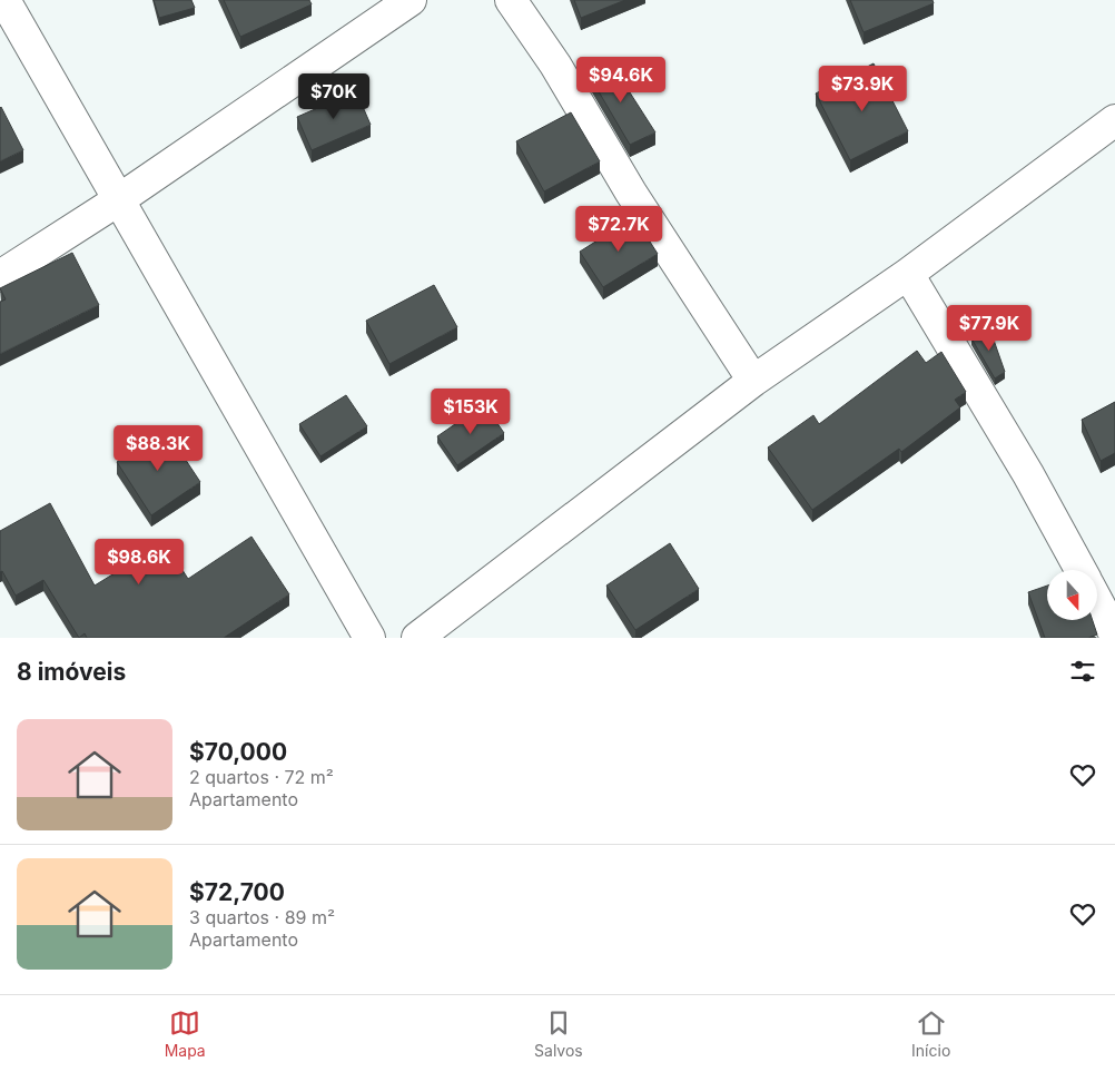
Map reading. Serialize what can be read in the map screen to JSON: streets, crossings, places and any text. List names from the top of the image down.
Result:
{
  "north": "bottom",
  "page": {
    "price": [
      "$94.6K",
      "$73.9K",
      "$70K",
      "$72.7K",
      "$77.9K",
      "$153K",
      "$88.3K",
      "$98.6K"
    ],
    "heading": "8 imóveis",
    "list": [
      {
        "name": "$70,000",
        "note": "2 quartos · 72 m² · Apartamento"
      },
      {
        "name": "$72,700",
        "note": "3 quartos · 89 m² · Apartamento"
      }
    ],
    "tabs": ["Mapa", "Salvos", "Início"]
  }
}
